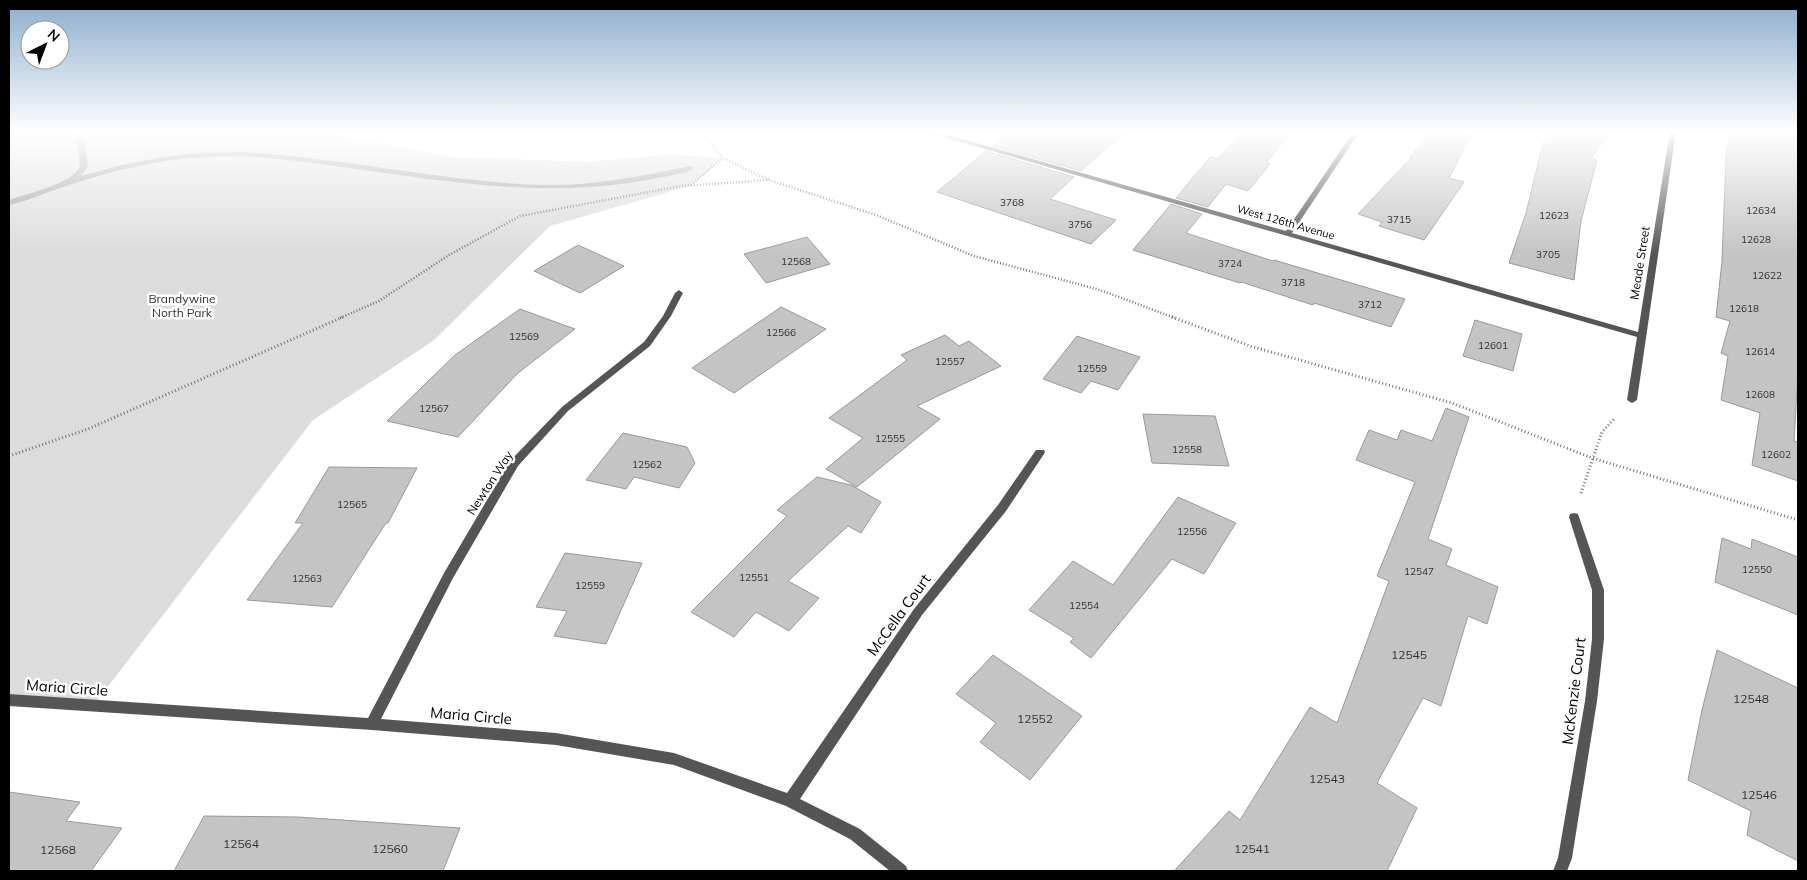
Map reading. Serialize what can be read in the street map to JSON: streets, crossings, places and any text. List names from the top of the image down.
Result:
{
  "streets": {
    "street": [
      "West 126th Avenue",
      "Meade Street",
      "Newton Way",
      "McCella Court",
      "Maria Circle",
      "McKenzie Court"
    ]
  },
  "crossings": [
    ["West 126th Avenue", "Meade Street"],
    ["Newton Way", "Maria Circle"],
    ["McCella Court", "Maria Circle"]
  ],
  "parks": ["Brandywine North Park"],
  "house_numbers": [
    "3768",
    "12634",
    "12623",
    "3715",
    "3756",
    "12628",
    "3705",
    "12568",
    "3724",
    "12622",
    "3718",
    "3712",
    "12618",
    "12566",
    "12569",
    "12601",
    "12614",
    "12557",
    "12559",
    "12608",
    "12567",
    "12555",
    "12558",
    "12602",
    "12562",
    "12565",
    "12556",
    "12550",
    "12547",
    "12551",
    "12563",
    "12559",
    "12554",
    "12545",
    "12548",
    "12552",
    "12543",
    "12546",
    "12564",
    "12560",
    "12541",
    "12568"
  ],
  "north": "top right"
}
